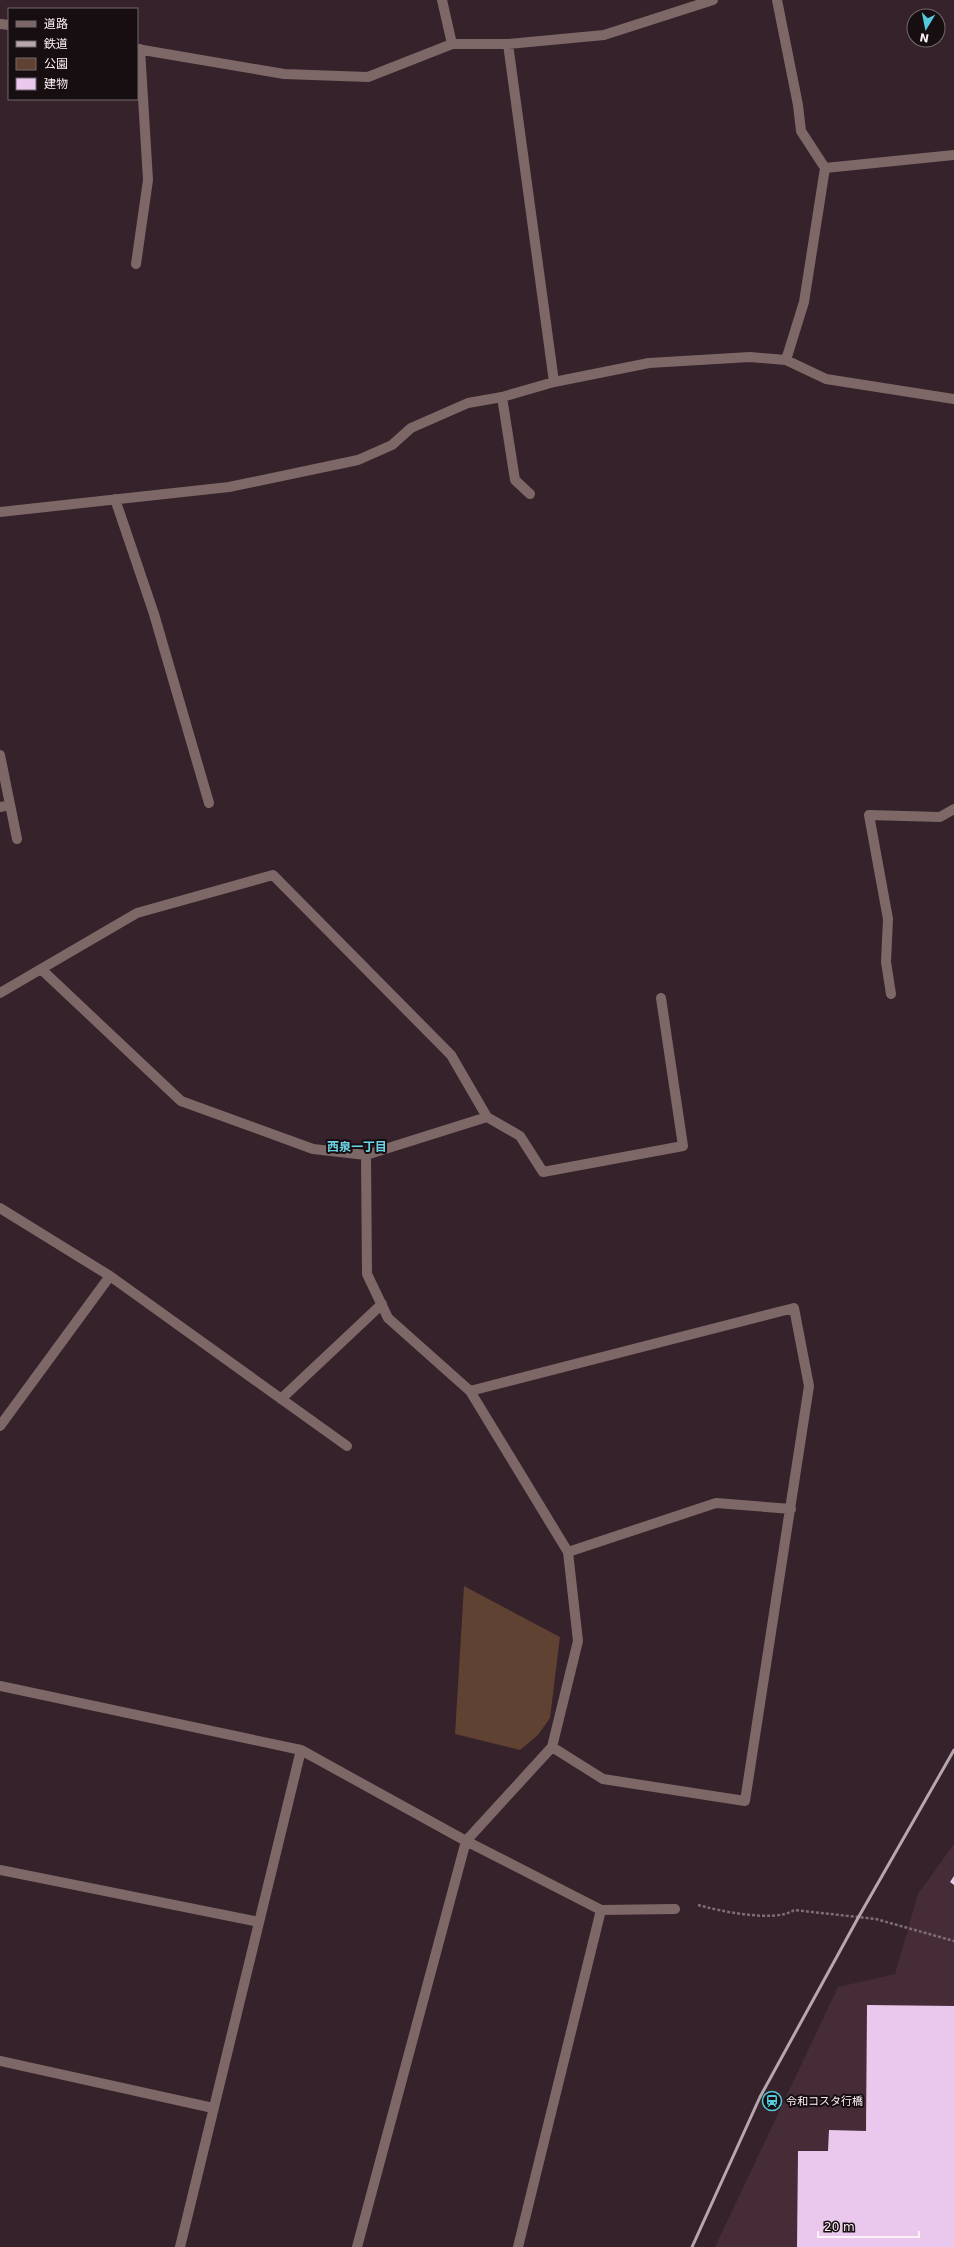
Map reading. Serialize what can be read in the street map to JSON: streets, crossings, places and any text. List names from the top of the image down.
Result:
{
  "districts": ["西泉一丁目"],
  "places": {
    "station": ["令和コスタ行橋"]
  },
  "legend": [
    "道路",
    "鉄道",
    "公園",
    "建物"
  ],
  "scale_bar": "20 m",
  "north": "bottom"
}
